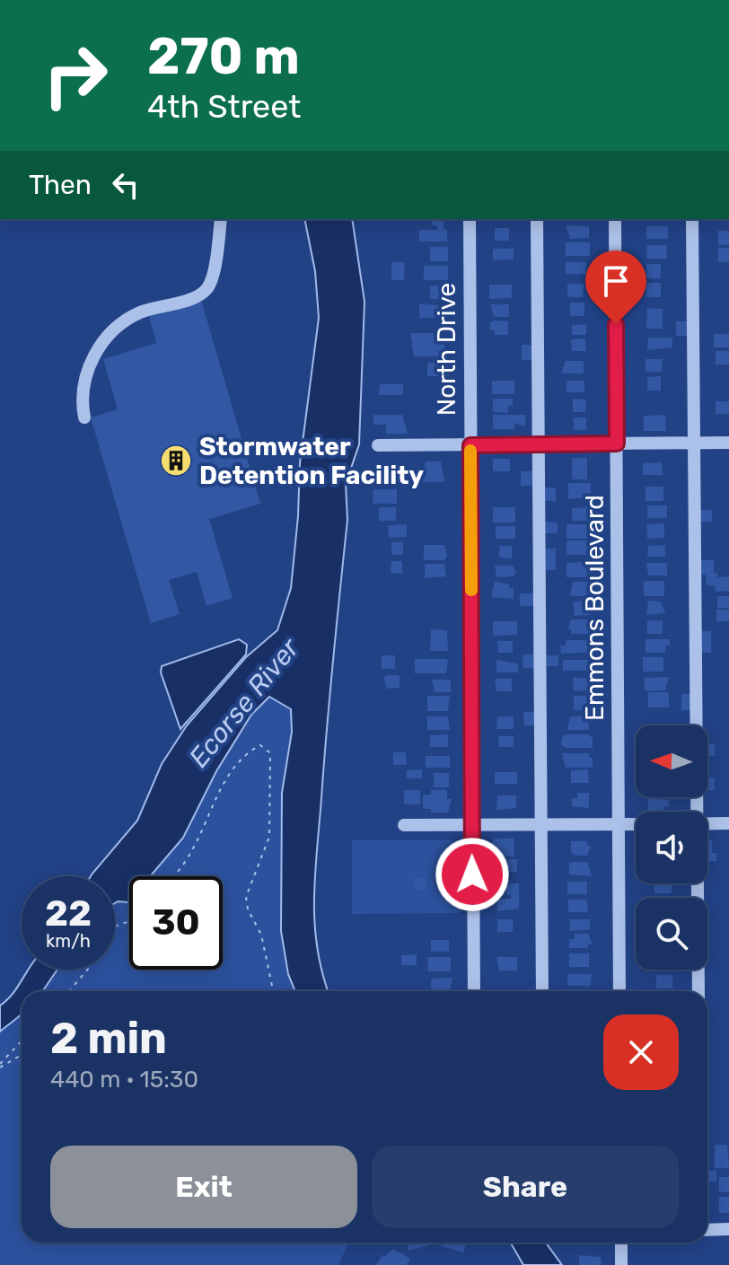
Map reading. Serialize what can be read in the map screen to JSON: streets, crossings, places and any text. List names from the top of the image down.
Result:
{
  "streets": {
    "street": ["North Drive", "Emmons Boulevard"]
  },
  "water": ["Ecorse River"],
  "places": {
    "building": ["Stormwater Detention Facility"]
  },
  "north": "left",
  "page": {
    "turn": ["270 m", "4th Street"],
    "then": "Then",
    "speed": "22 km/h",
    "limit": "30",
    "heading": ["2 min", "440 m · 15:30"],
    "buttons": ["Exit", "Share"]
  }
}
